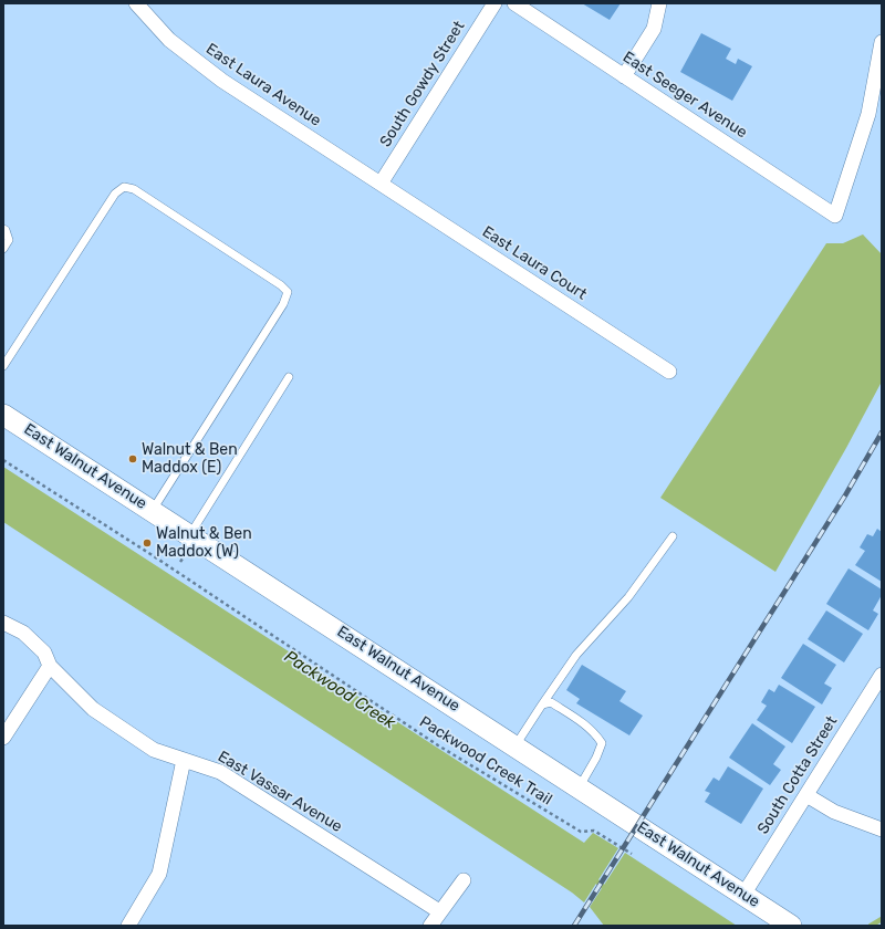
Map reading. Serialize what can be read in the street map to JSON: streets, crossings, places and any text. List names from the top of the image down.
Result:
{
  "streets": {
    "main road": ["East Walnut Avenue"],
    "street": [
      "South Gowdy Street",
      "East Laura Avenue",
      "East Seeger Avenue",
      "East Laura Court",
      "South Cotta Street",
      "East Vassar Avenue"
    ],
    "path": ["Packwood Creek Trail"]
  },
  "crossings": [
    ["South Gowdy Street", "East Laura Avenue"],
    ["South Gowdy Street", "East Laura Court"],
    ["East Laura Avenue", "East Laura Court"],
    ["East Walnut Avenue", "South Cotta Street"]
  ],
  "water": ["Packwood Creek"],
  "places": ["Walnut & Ben Maddox (E)", "Walnut & Ben Maddox (W)"]
}
